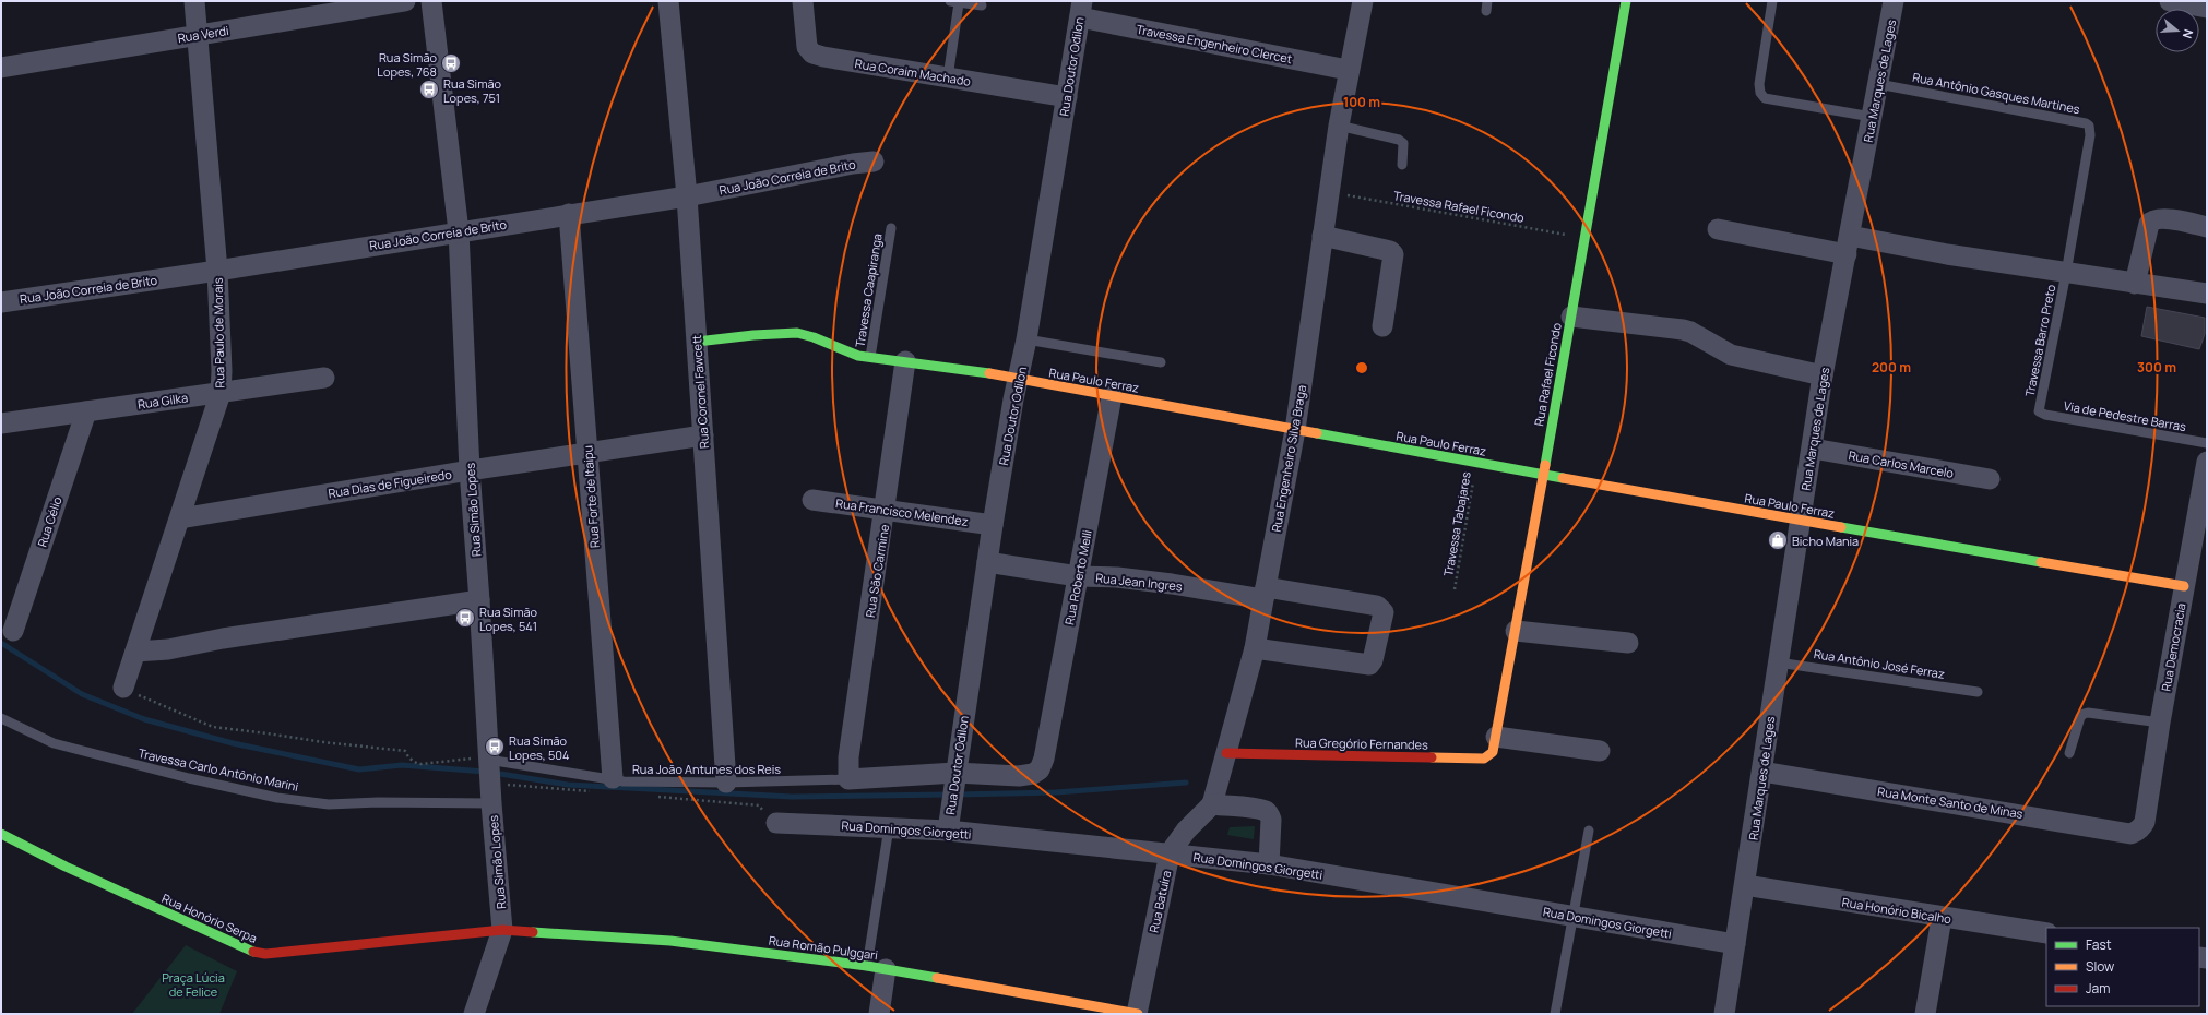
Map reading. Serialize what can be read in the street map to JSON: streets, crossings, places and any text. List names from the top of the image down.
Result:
{
  "streets": {
    "street": [
      "Rua Verdi",
      "Travessa Engenheiro Clercet",
      "Rua Doutor Odilon",
      "Rua Coraim Machado",
      "Rua Marques de Lages",
      "Rua João Correia de Brito",
      "Rua Paulo de Morais",
      "Rua Rafael Ficondo",
      "Rua Paulo Ferraz",
      "Rua Coronel Fawcett",
      "Rua Gilka",
      "Rua Engenheiro Silva Braga",
      "Rua Carlos Marcelo",
      "Rua Dias de Figueiredo",
      "Rua Forte de Itaipu",
      "Rua Simão Lopes",
      "Rua Francisco Melendez",
      "Rua Célio",
      "Rua São Carmine",
      "Rua Roberto Melli",
      "Rua Jean Ingres",
      "Rua Democracia",
      "Rua Gregório Fernandes",
      "Rua Monte Santo de Minas",
      "Rua Domingos Giorgetti",
      "Rua Batuíra",
      "Rua Honório Bicalho",
      "Rua Honório Serpa",
      "Rua Romão Pulggari"
    ],
    "lane": [
      "Rua Antônio Gasques Martines",
      "Travessa Caapiranga",
      "Travessa Barro Preto",
      "Via de Pedestre Barras",
      "Rua Antônio José Ferraz",
      "Rua João Antunes dos Reis",
      "Travessa Carlo Antônio Marini"
    ],
    "path": ["Travessa Rafael Ficondo", "Travessa Tabajares"]
  },
  "crossings": [
    ["Rua Verdi", "Rua Paulo de Morais"],
    ["Travessa Engenheiro Clercet", "Rua Doutor Odilon"],
    ["Travessa Engenheiro Clercet", "Rua Engenheiro Silva Braga"],
    ["Rua Doutor Odilon", "Rua Coraim Machado"],
    ["Rua Doutor Odilon", "Rua Paulo Ferraz"],
    ["Rua Doutor Odilon", "Rua Francisco Melendez"],
    ["Rua Doutor Odilon", "Rua Roberto Melli"],
    ["Rua Doutor Odilon", "Rua Jean Ingres"],
    ["Rua Doutor Odilon", "Rua Domingos Giorgetti"],
    ["Rua Marques de Lages", "Rua Antônio Gasques Martines"],
    ["Rua Marques de Lages", "Rua Paulo Ferraz"],
    ["Rua Marques de Lages", "Rua Carlos Marcelo"],
    ["Rua Marques de Lages", "Rua Antônio José Ferraz"],
    ["Rua Marques de Lages", "Rua Monte Santo de Minas"],
    ["Rua Marques de Lages", "Rua Domingos Giorgetti"],
    ["Rua Marques de Lages", "Rua Honório Bicalho"],
    ["Rua Antônio Gasques Martines", "Travessa Barro Preto"],
    ["Rua João Correia de Brito", "Rua Paulo de Morais"],
    ["Rua João Correia de Brito", "Rua Coronel Fawcett"],
    ["Rua João Correia de Brito", "Rua Forte de Itaipu"],
    ["Rua João Correia de Brito", "Rua Simão Lopes"],
    ["Travessa Rafael Ficondo", "Rua Rafael Ficondo"],
    ["Travessa Rafael Ficondo", "Rua Engenheiro Silva Braga"],
    ["Travessa Caapiranga", "Rua Paulo Ferraz"],
    ["Rua Paulo de Morais", "Rua Gilka"],
    ["Rua Paulo de Morais", "Rua Dias de Figueiredo"],
    ["Travessa Barro Preto", "Via de Pedestre Barras"],
    ["Rua Rafael Ficondo", "Rua Paulo Ferraz"],
    ["Rua Rafael Ficondo", "Rua Gregório Fernandes"],
    ["Rua Paulo Ferraz", "Rua Coronel Fawcett"],
    ["Rua Paulo Ferraz", "Rua Engenheiro Silva Braga"],
    ["Rua Paulo Ferraz", "Travessa Tabajares"],
    ["Rua Paulo Ferraz", "Rua São Carmine"],
    ["Rua Paulo Ferraz", "Rua Roberto Melli"],
    ["Rua Paulo Ferraz", "Rua Democracia"],
    ["Rua Coronel Fawcett", "Rua Dias de Figueiredo"],
    ["Rua Coronel Fawcett", "Rua João Antunes dos Reis"],
    ["Rua Gilka", "Rua Célio"],
    ["Rua Engenheiro Silva Braga", "Rua Jean Ingres"],
    ["Rua Engenheiro Silva Braga", "Rua Gregório Fernandes"],
    ["Rua Engenheiro Silva Braga", "Rua Batuíra"],
    ["Rua Dias de Figueiredo", "Rua Forte de Itaipu"],
    ["Rua Dias de Figueiredo", "Rua Simão Lopes"],
    ["Rua Forte de Itaipu", "Rua João Antunes dos Reis"],
    ["Rua Simão Lopes", "Rua João Antunes dos Reis"],
    ["Rua Simão Lopes", "Travessa Carlo Antônio Marini"],
    ["Rua Simão Lopes", "Rua Honório Serpa"],
    ["Rua Simão Lopes", "Rua Romão Pulggari"],
    ["Rua Francisco Melendez", "Rua São Carmine"],
    ["Rua São Carmine", "Rua João Antunes dos Reis"],
    ["Rua Roberto Melli", "Rua Jean Ingres"],
    ["Rua Democracia", "Rua Monte Santo de Minas"],
    ["Rua Domingos Giorgetti", "Rua Batuíra"],
    ["Rua Batuíra", "Rua Romão Pulggari"],
    ["Rua Honório Serpa", "Rua Romão Pulggari"]
  ],
  "parks": ["Praça Lúcia de Felice"],
  "places": {
    "bus stop": [
      "Rua Simão Lopes, 768",
      "Rua Simão Lopes, 751",
      "Rua Simão Lopes, 541",
      "Rua Simão Lopes, 504"
    ],
    "shop": ["Bicho Mania"]
  },
  "legend": ["Fast", "Slow", "Jam"],
  "north": "right",
  "rings": ["100 m", "200 m", "300 m"]
}
